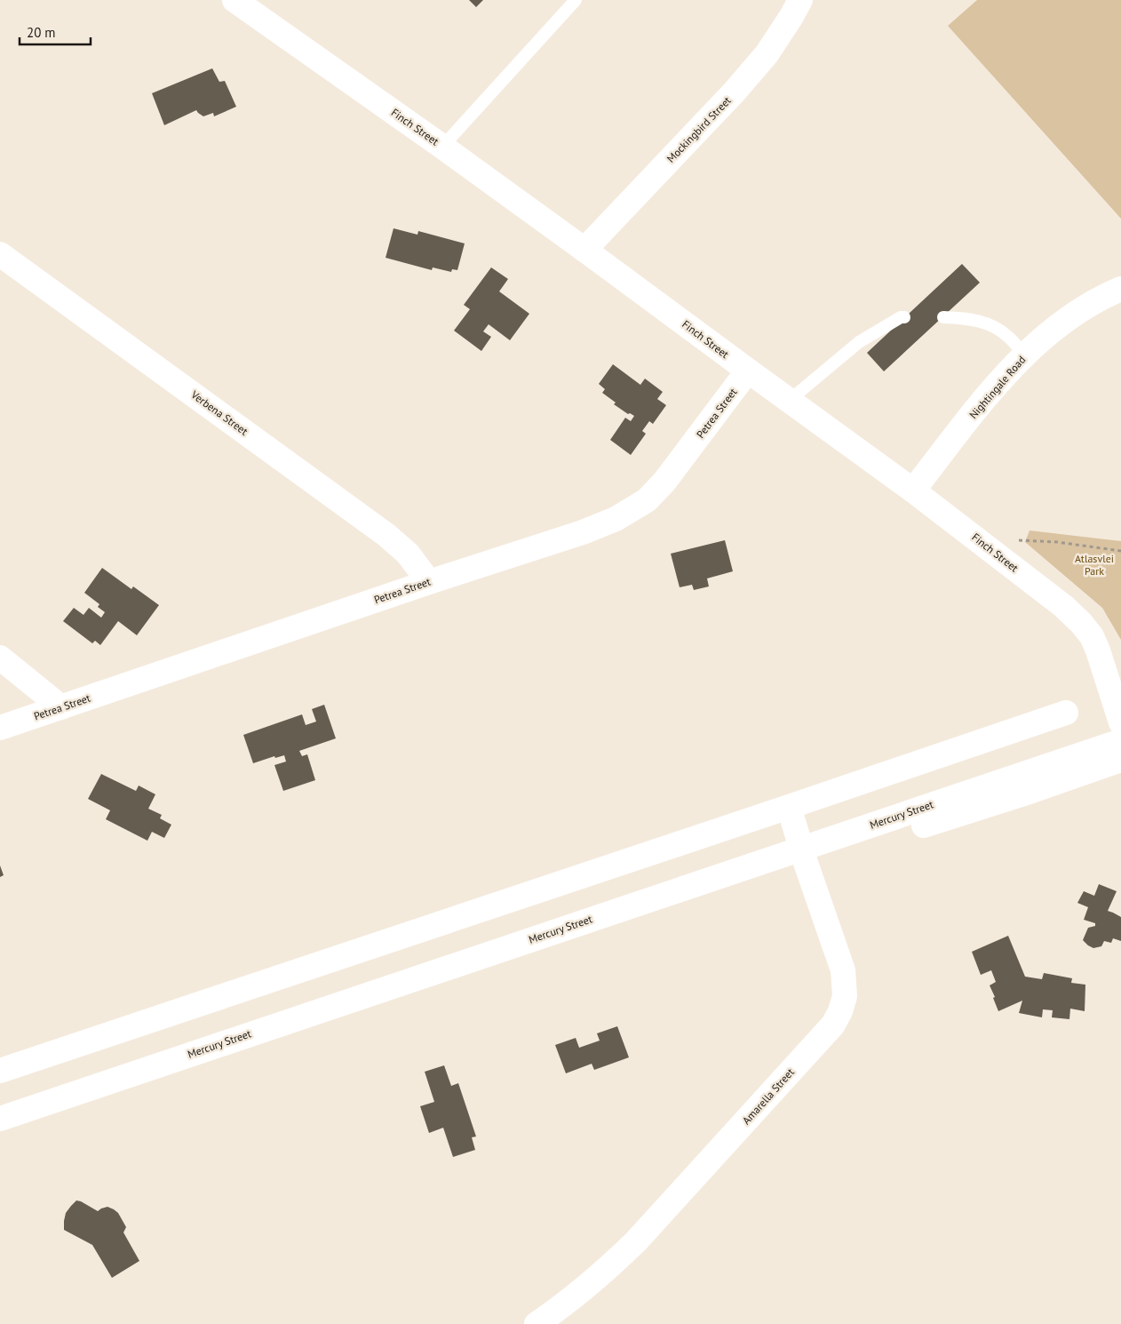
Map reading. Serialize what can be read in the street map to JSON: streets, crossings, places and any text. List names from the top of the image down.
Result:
{
  "streets": {
    "street": [
      "Finch Street",
      "Mockingbird Street",
      "Nightingale Road",
      "Verbena Street",
      "Petrea Street",
      "Mercury Street",
      "Amarella Street"
    ]
  },
  "crossings": [
    ["Finch Street", "Mockingbird Street"],
    ["Finch Street", "Nightingale Road"],
    ["Finch Street", "Petrea Street"],
    ["Verbena Street", "Petrea Street"],
    ["Mercury Street", "Amarella Street"]
  ],
  "parks": ["Atlasvlei Park"],
  "scale_bar": "20 m"
}
